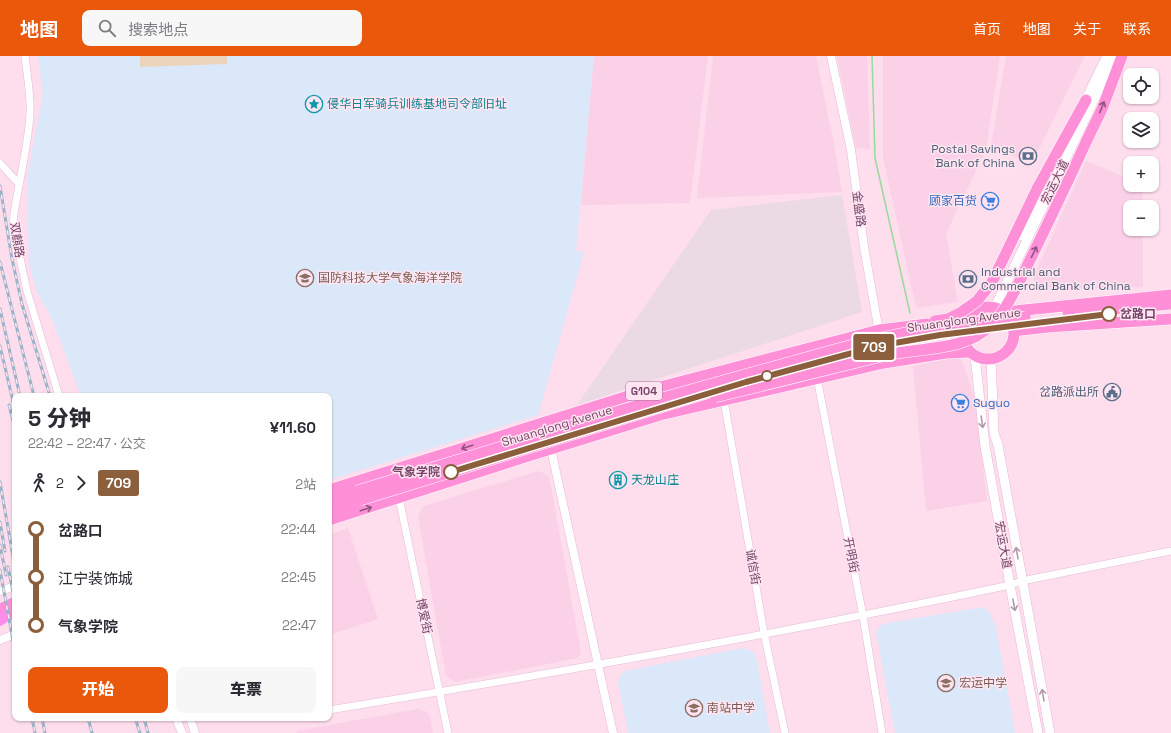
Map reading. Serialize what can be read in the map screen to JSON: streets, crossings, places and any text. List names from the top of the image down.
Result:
{
  "streets": {
    "highway": ["Shuanglong Avenue", "G104"],
    "main road": ["宏运大道"],
    "street": [
      "金盛路",
      "双麒路",
      "开明街",
      "诚信街",
      "博爱街"
    ]
  },
  "crossings": [
    ["宏运大道", "Shuanglong Avenue"],
    ["金盛路", "Shuanglong Avenue"],
    ["Shuanglong Avenue", "开明街"],
    ["Shuanglong Avenue", "诚信街"],
    ["Shuanglong Avenue", "博爱街"]
  ],
  "places": {
    "place": ["侵华日军骑兵训练基地司令部旧址"],
    "bank": ["Postal Savings Bank of China", "Industrial and Commercial Bank of China"],
    "supermarket": ["顾家百货", "Suguo"],
    "school or university": ["国防科技大学气象海洋学院", "宏运中学", "南站中学"],
    "other": ["岔路口", "气象学院"],
    "public building": ["岔路派出所"],
    "building": ["天龙山庄"]
  },
  "lines": ["bus line 709"],
  "page": {
    "header": "地图",
    "search": "搜索地点",
    "nav": [
      "首页",
      "地图",
      "关于",
      "联系"
    ],
    "on_map": "709",
    "map_buttons": ["+", "−"],
    "heading": ["5 分钟", "22:42 – 22:47 · 公交", "¥11.60"],
    "legs": ["2", "709", "2站"],
    "list": [
      {
        "name": "岔路口",
        "value": "22:44"
      },
      {
        "name": "江宁装饰城",
        "value": "22:45"
      },
      {
        "name": "气象学院",
        "value": "22:47"
      }
    ],
    "buttons": ["开始", "车票"]
  }
}
